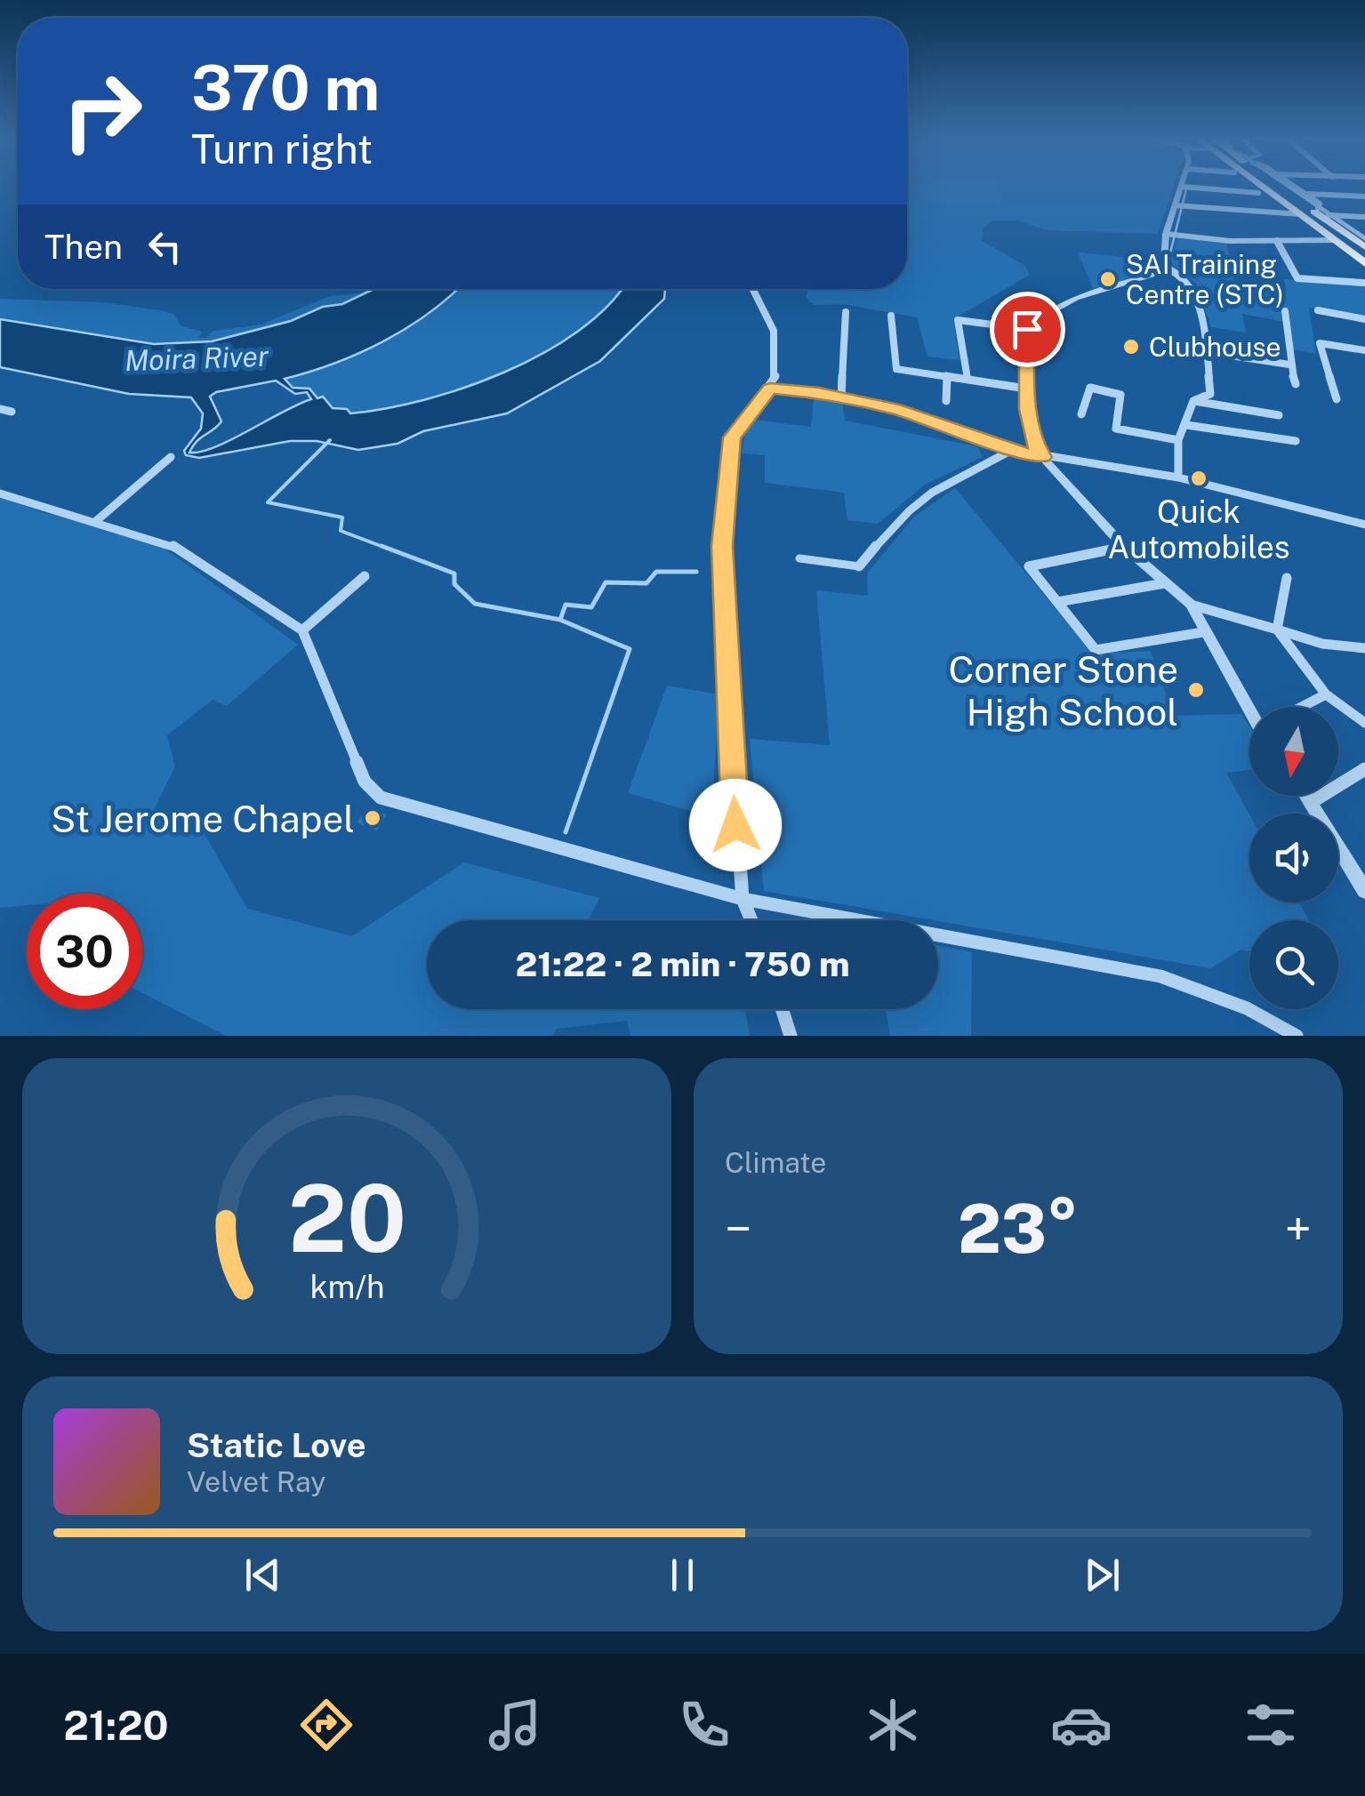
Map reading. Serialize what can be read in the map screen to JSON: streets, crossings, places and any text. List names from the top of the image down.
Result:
{
  "water": ["Moira River"],
  "places": [
    "SAI Training Centre (STC)",
    "Clubhouse",
    "Quick Automobiles",
    "Corner Stone High School",
    "St Jerome Chapel"
  ],
  "north": "bottom",
  "page": {
    "turn": ["370 m", "Turn right"],
    "then": "Then",
    "limit": "30",
    "trip": "21:22 · 2 min · 750 m",
    "tile": "Climate",
    "heat": ["−", "23°", "+"],
    "song": ["Static Love", "Velvet Ray"],
    "tabs": "21:20",
    "gauge": ["20", "km/h"]
  }
}
